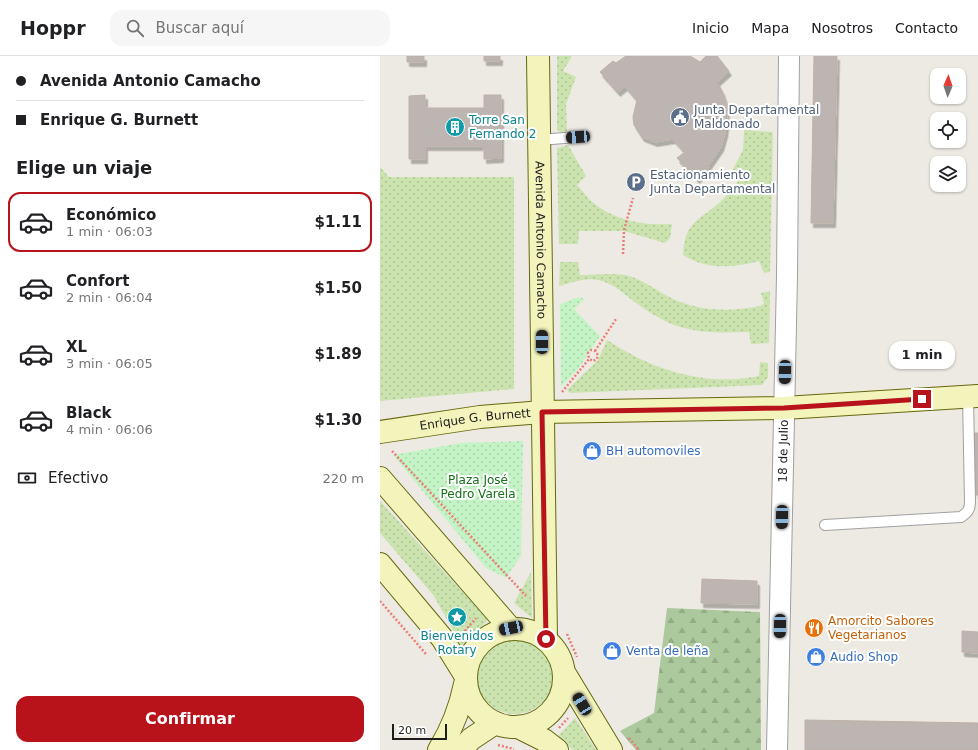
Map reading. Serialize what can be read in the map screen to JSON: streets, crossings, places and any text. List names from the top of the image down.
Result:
{
  "streets": {
    "street": ["Avenida Antonio Camacho", "Enrique G. Burnett", "18 de Julio"]
  },
  "crossings": [
    ["Avenida Antonio Camacho", "Enrique G. Burnett"],
    ["Enrique G. Burnett", "18 de Julio"]
  ],
  "parks": ["Plaza José Pedro Varela"],
  "places": {
    "public building": ["Junta Departamental Maldonado"],
    "building": ["Torre San Fernando 2"],
    "parking": ["Estacionamiento Junta Departamental"],
    "shop": ["BH automoviles", "Venta de leña", "Audio Shop"],
    "place": ["Bienvenidos Rotary"],
    "restaurant": ["Amorcito Sabores Vegetarianos"]
  },
  "scale_bar": "20 m",
  "north": "top",
  "page": {
    "header": "Hoppr",
    "search": "Buscar aquí",
    "nav": [
      "Inicio",
      "Mapa",
      "Nosotros",
      "Contacto"
    ],
    "banner": ["Avenida Antonio Camacho", "Enrique G. Burnett"],
    "heading": "Elige un viaje",
    "list": [
      {
        "name": "Económico",
        "note": "1 min · 06:03",
        "value": "$1.11"
      },
      {
        "name": "Confort",
        "note": "2 min · 06:04",
        "value": "$1.50"
      },
      {
        "name": "XL",
        "note": "3 min · 06:05",
        "value": "$1.89"
      },
      {
        "name": "Black",
        "note": "4 min · 06:06",
        "value": "$1.30"
      }
    ],
    "bubble": "1 min",
    "pay": ["Efectivo", "220 m"],
    "buttons": "Confirmar",
    "scale": "20 m"
  }
}
